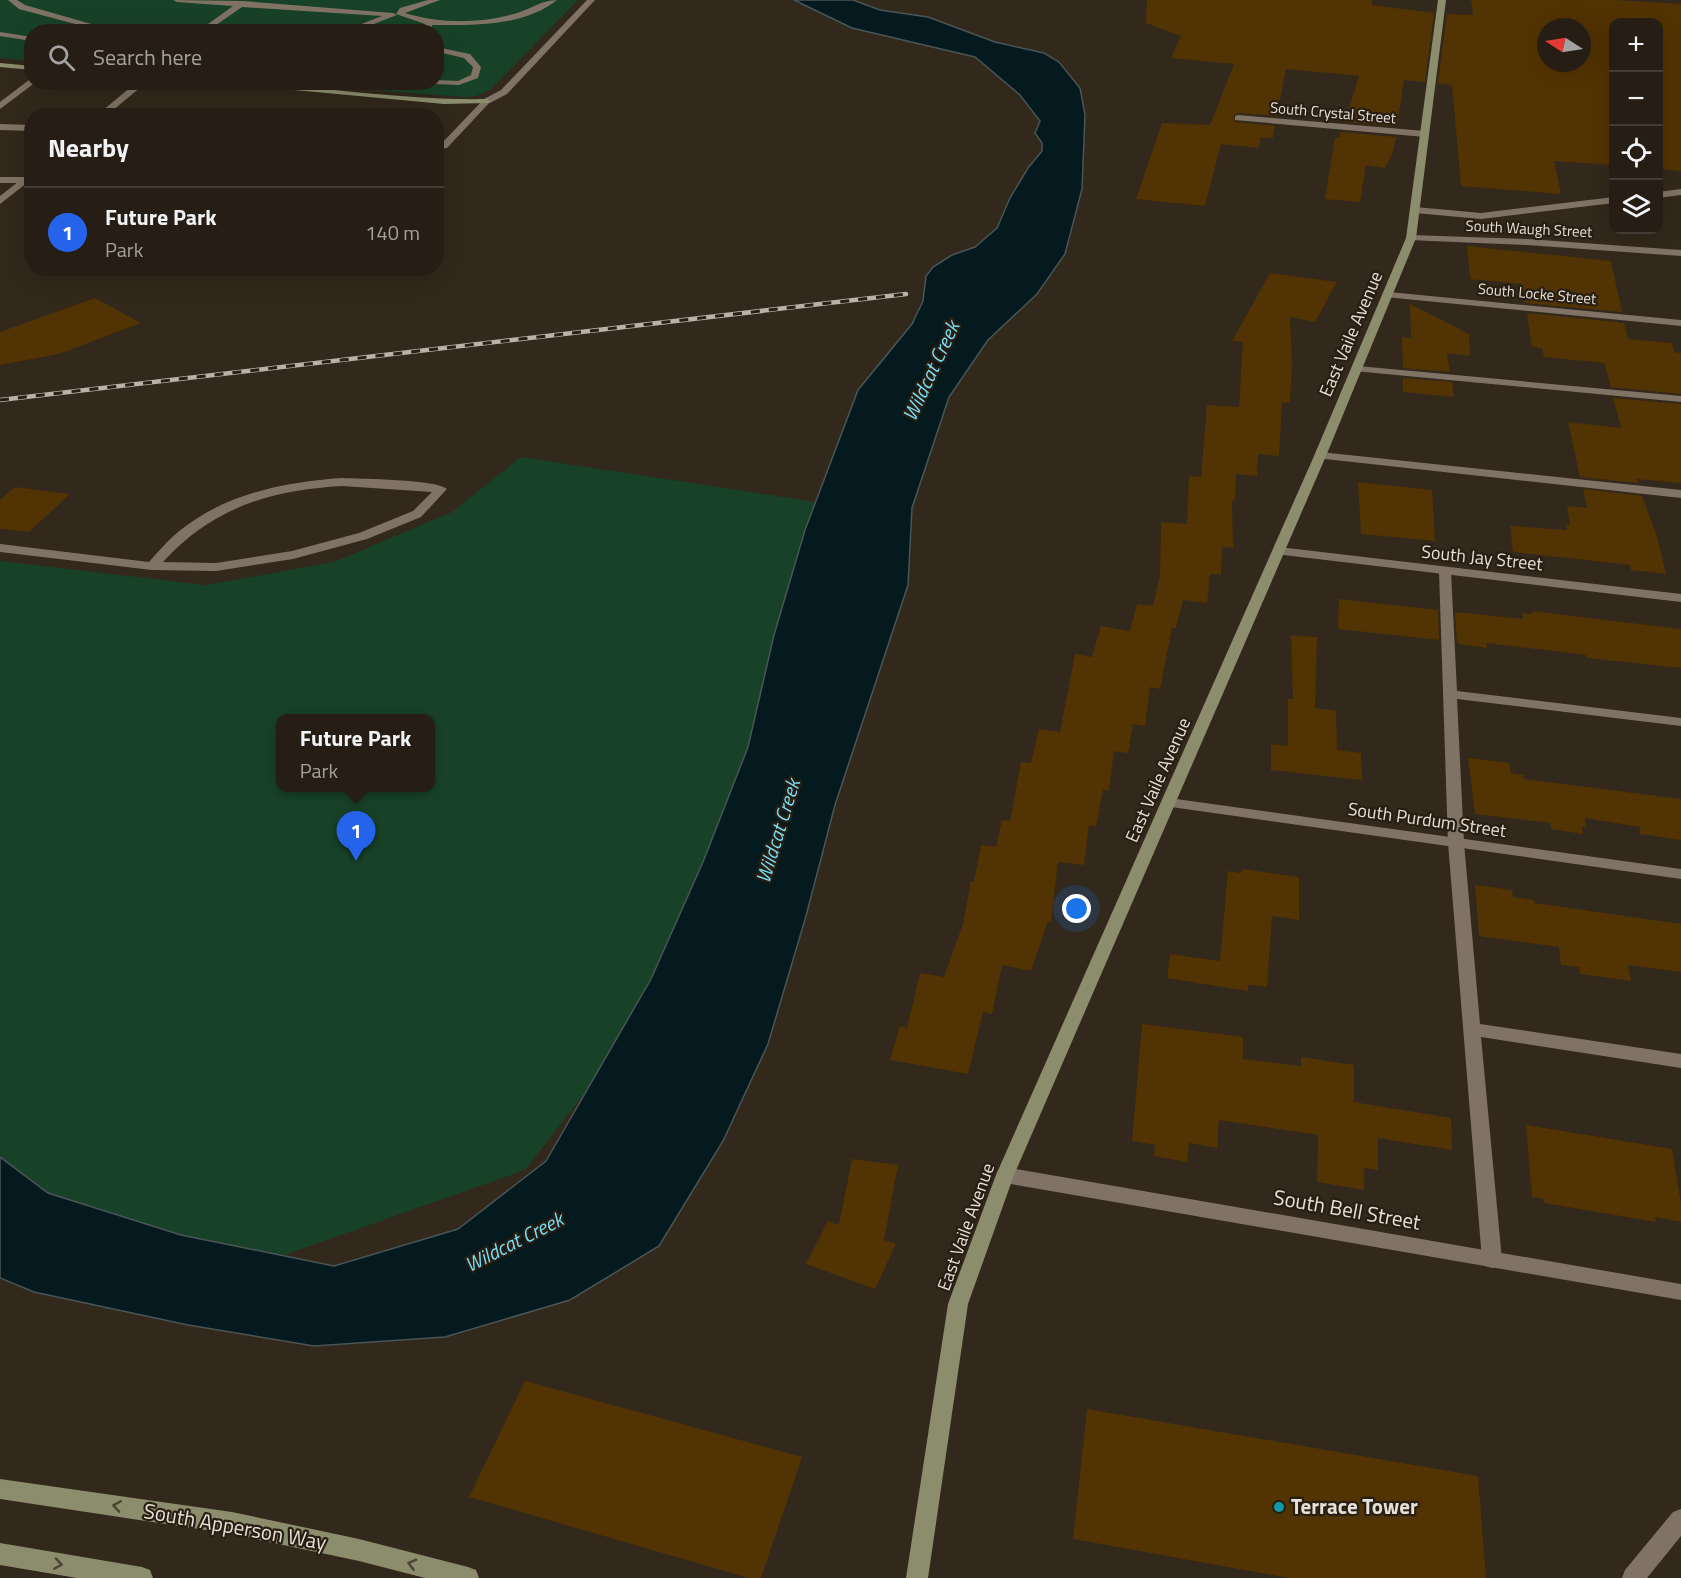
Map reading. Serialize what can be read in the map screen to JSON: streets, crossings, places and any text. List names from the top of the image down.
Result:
{
  "streets": {
    "street": [
      "South Crystal Street",
      "South Waugh Street",
      "South Locke Street",
      "East Vaile Avenue",
      "South Jay Street",
      "South Purdum Street",
      "South Bell Street",
      "South Apperson Way"
    ]
  },
  "crossings": [
    ["South Crystal Street", "East Vaile Avenue"],
    ["South Waugh Street", "East Vaile Avenue"],
    ["South Locke Street", "East Vaile Avenue"],
    ["East Vaile Avenue", "South Jay Street"],
    ["East Vaile Avenue", "South Purdum Street"],
    ["East Vaile Avenue", "South Bell Street"]
  ],
  "water": ["Wildcat Creek"],
  "places": ["Terrace Tower"],
  "north": "left",
  "page": {
    "map_buttons": ["+", "−"],
    "search": "Search here",
    "heading": "Nearby",
    "list": [
      {
        "mark": "1",
        "name": "Future Park",
        "note": "Park",
        "value": "140 m"
      }
    ],
    "popup": ["Future Park", "Park"],
    "pins": "1"
  }
}
